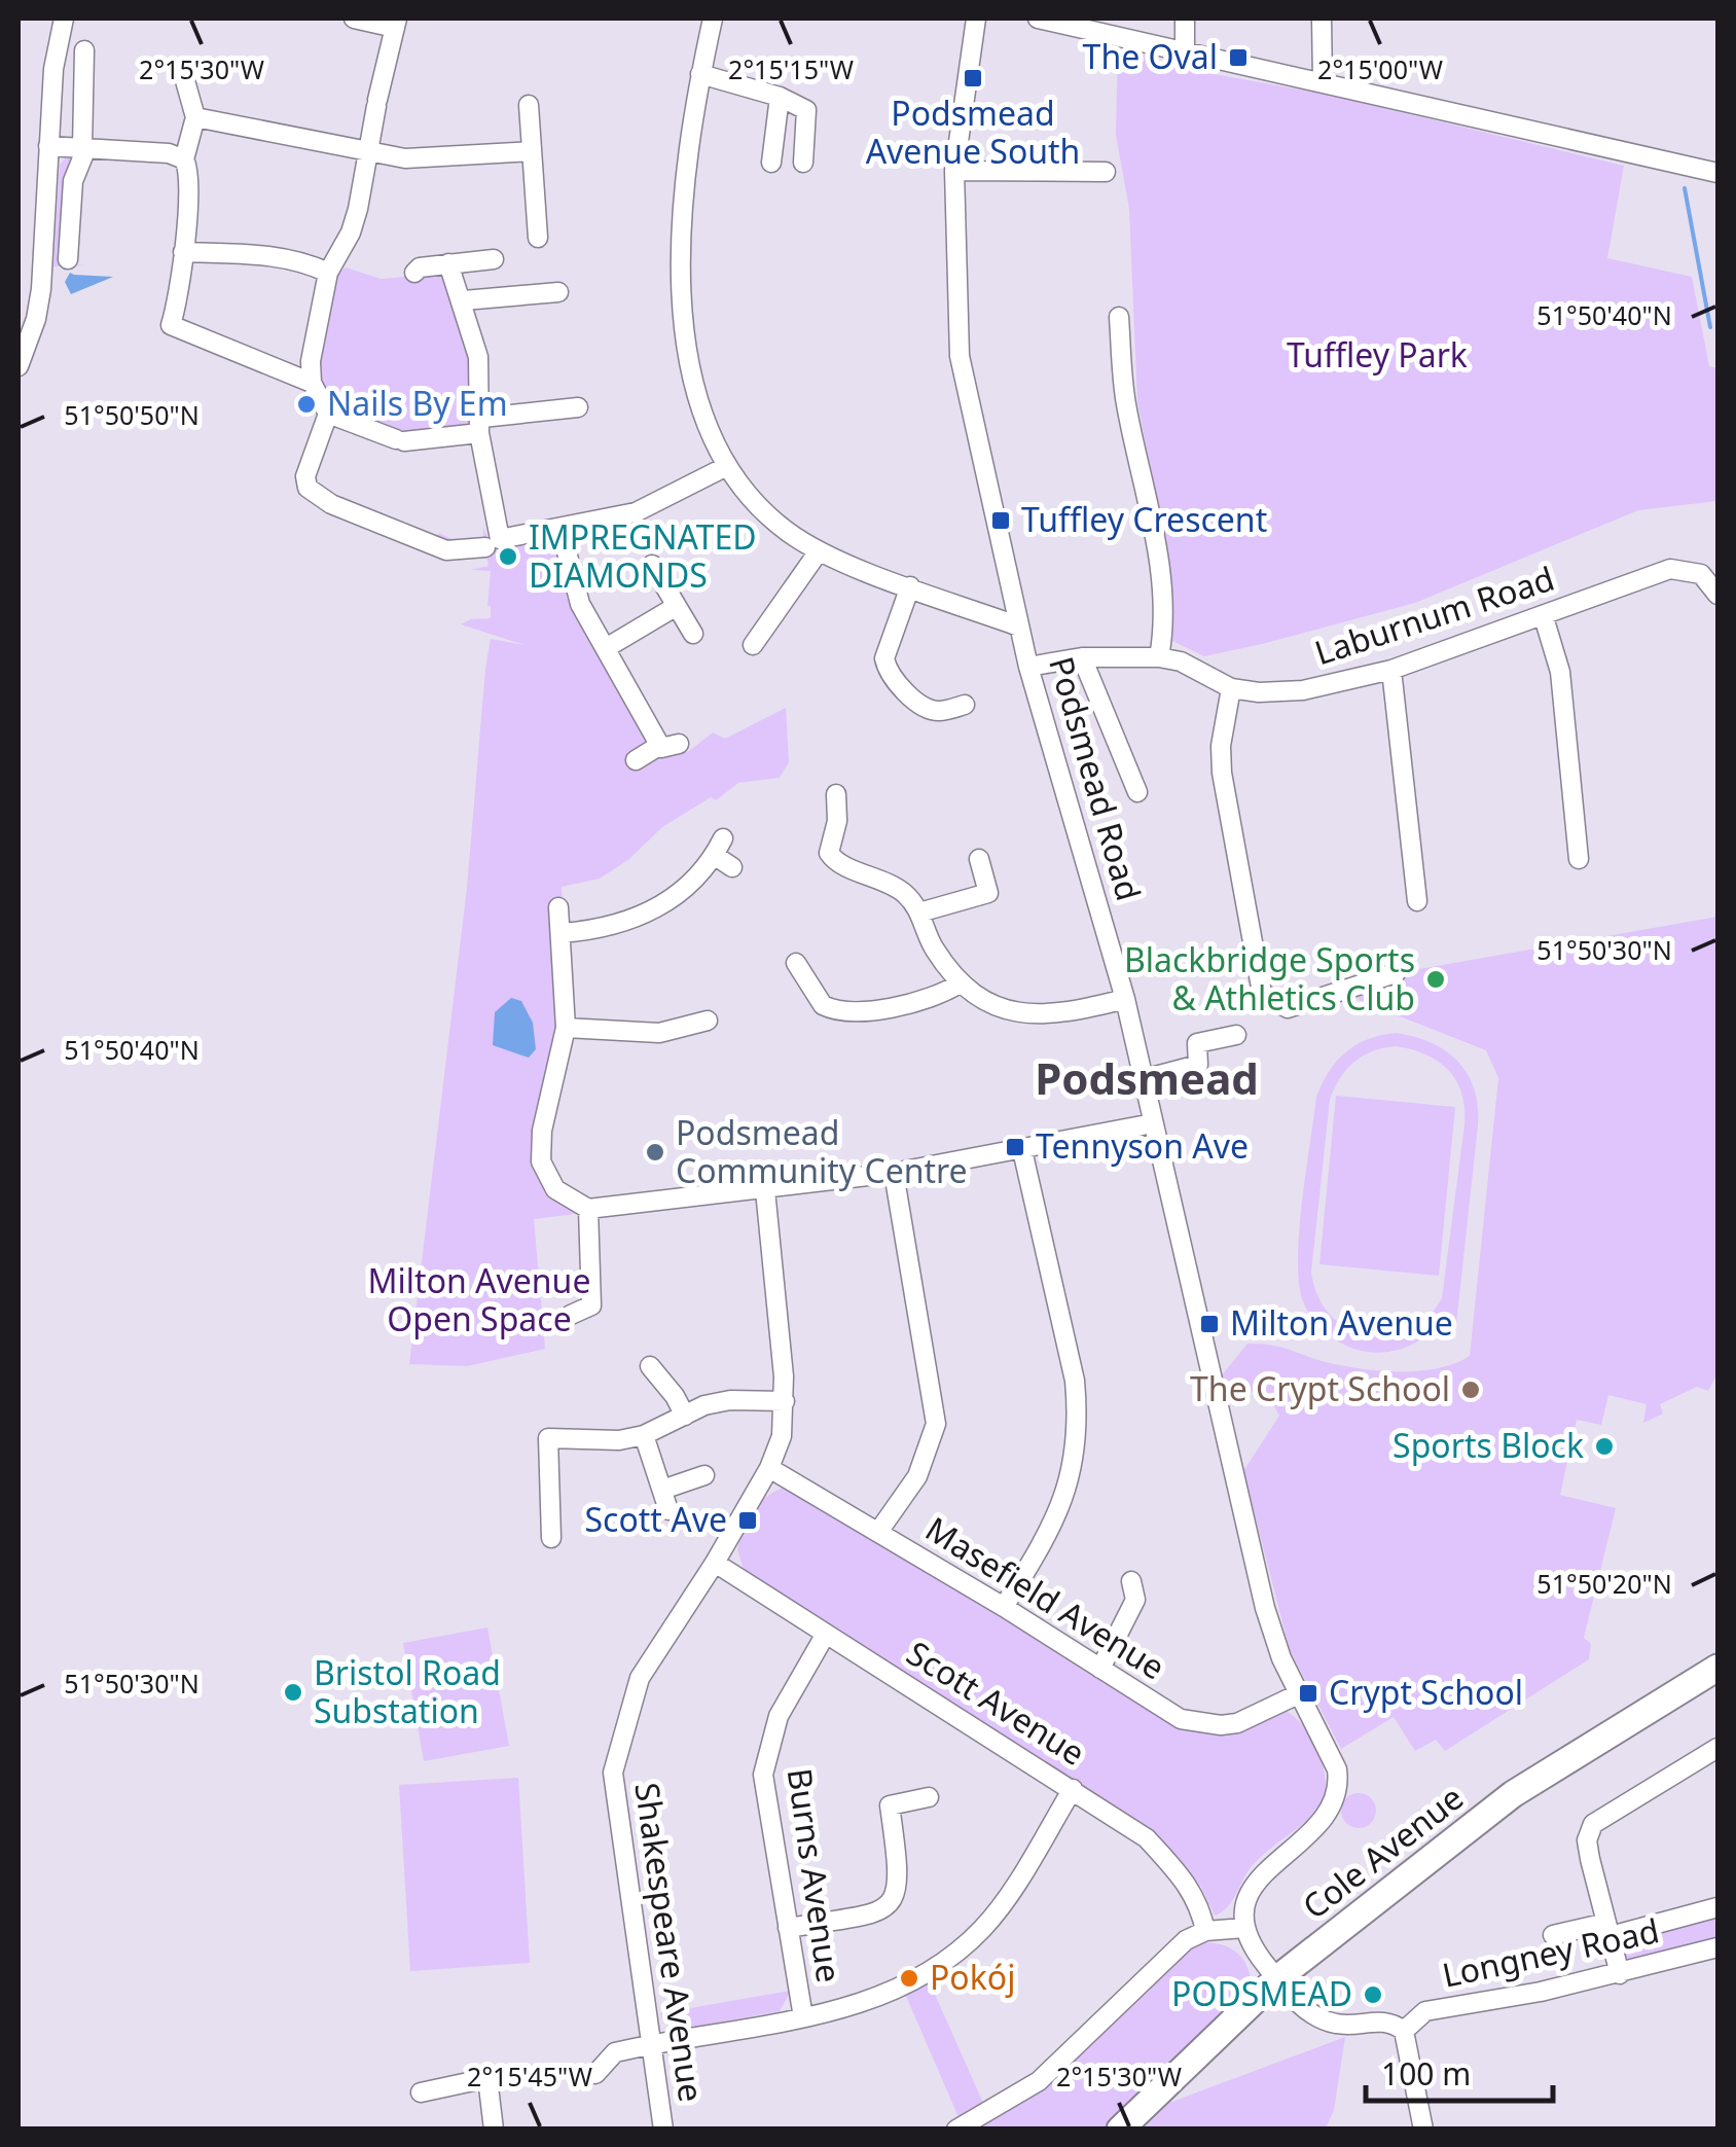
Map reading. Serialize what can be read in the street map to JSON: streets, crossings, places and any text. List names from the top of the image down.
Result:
{
  "streets": {
    "highway": ["Cole Avenue"],
    "street": [
      "Laburnum Road",
      "Podsmead Road",
      "Masefield Avenue",
      "Scott Avenue",
      "Burns Avenue",
      "Shakespeare Avenue",
      "Longney Road"
    ]
  },
  "crossings": [
    ["Laburnum Road", "Podsmead Road"],
    ["Podsmead Road", "Masefield Avenue"],
    ["Masefield Avenue", "Shakespeare Avenue"],
    ["Scott Avenue", "Burns Avenue"],
    ["Scott Avenue", "Shakespeare Avenue"]
  ],
  "districts": ["Podsmead"],
  "parks": ["Tuffley Park", "Milton Avenue Open Space"],
  "places": {
    "transit": [
      "The Oval",
      "Podsmead Avenue South",
      "Tuffley Crescent",
      "Tennyson Ave",
      "Milton Avenue",
      "Scott Ave",
      "Crypt School"
    ],
    "other": [
      "Nails By Em",
      "IMPREGNATED DIAMONDS",
      "Blackbridge Sports & Athletics Club",
      "Podsmead Community Centre",
      "The Crypt School",
      "Sports Block",
      "Bristol Road Substation",
      "Pokój",
      "PODSMEAD"
    ]
  },
  "scale_bar": "100 m",
  "coordinates": [
    "2°15'30\"W",
    "2°15'00\"W",
    "2°15'15\"W",
    "51°50'40\"N",
    "51°50'50\"N",
    "51°50'30\"N",
    "51°50'20\"N",
    "2°15'45\"W"
  ]
}
